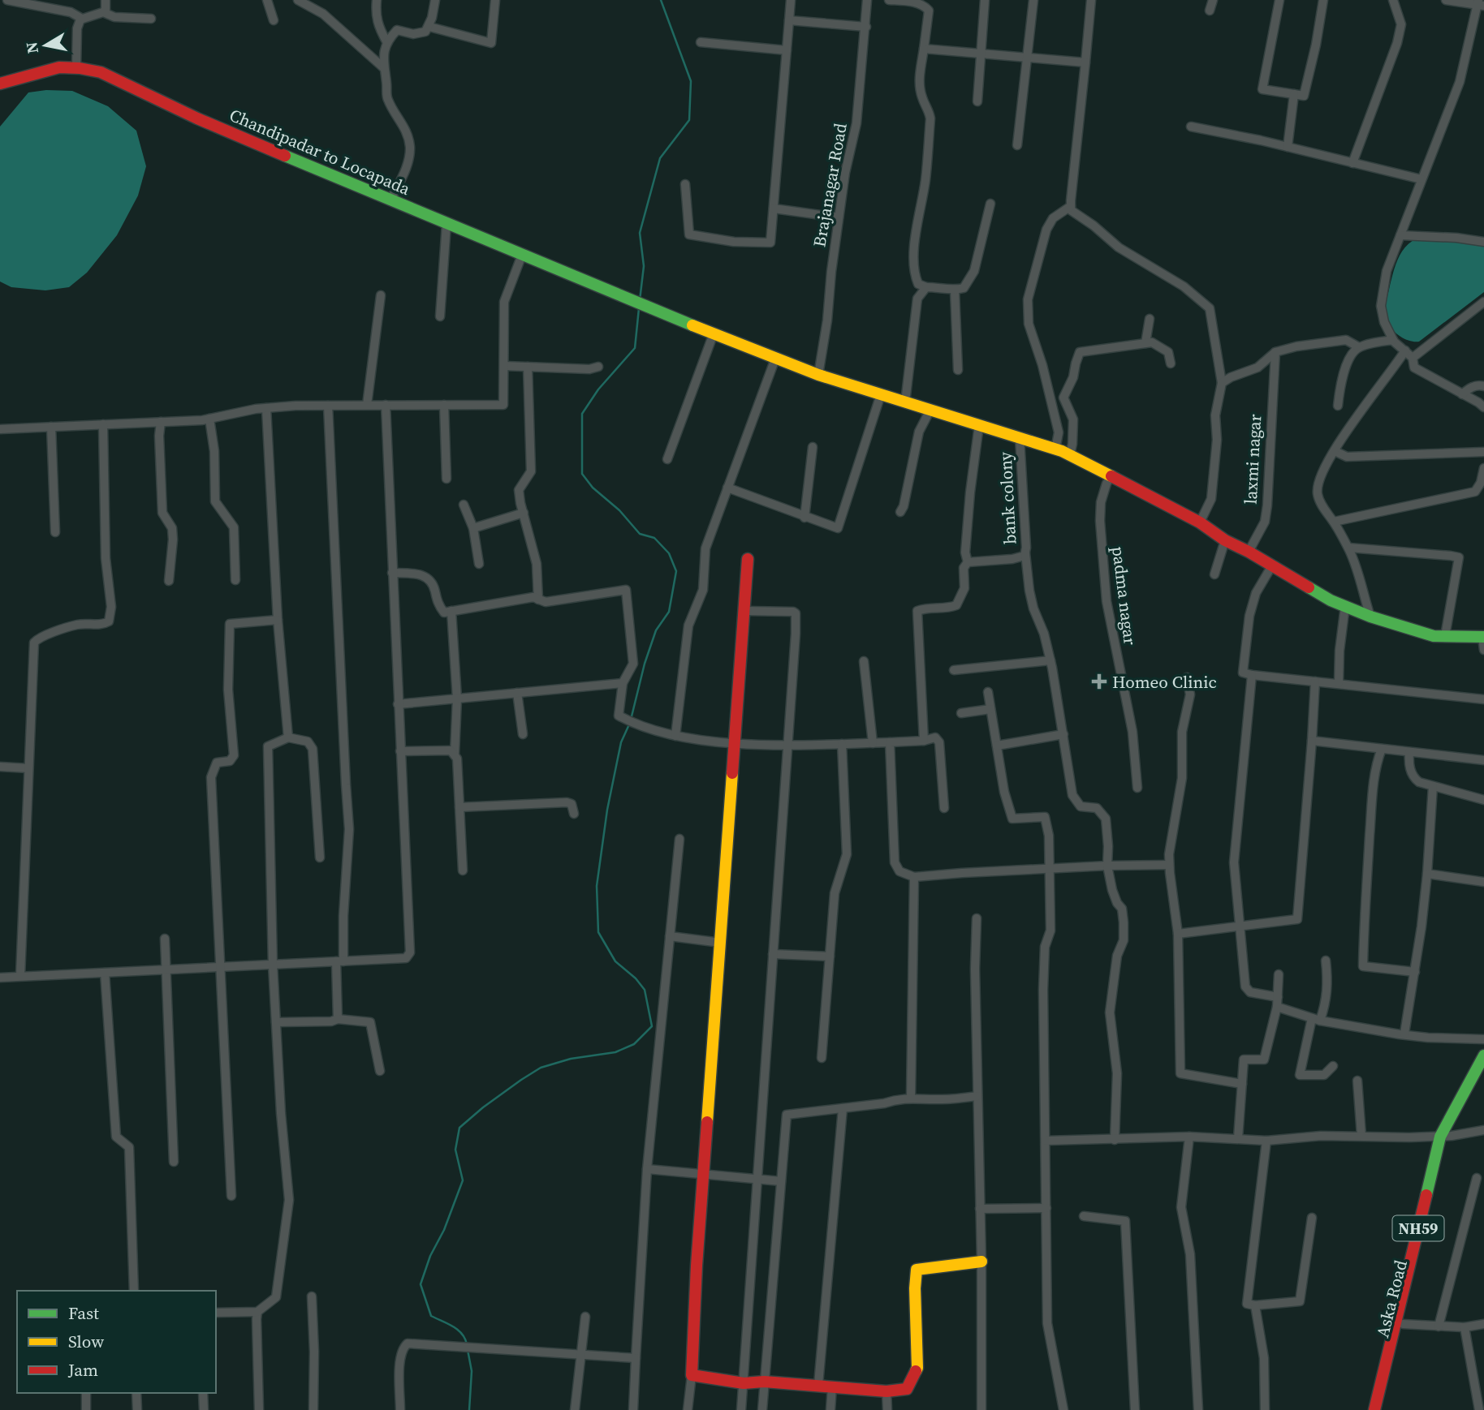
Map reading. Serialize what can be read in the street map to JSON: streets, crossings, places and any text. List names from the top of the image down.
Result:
{
  "streets": {
    "main road": ["Chandipadar to Locapada", "NH59", "Aska Road"],
    "street": [
      "Brajanagar Road",
      "laxmi nagar",
      "bank colony",
      "padma nagar"
    ]
  },
  "crossings": [
    ["Chandipadar to Locapada", "Brajanagar Road"],
    ["Chandipadar to Locapada", "laxmi nagar"],
    ["Chandipadar to Locapada", "bank colony"],
    ["Chandipadar to Locapada", "padma nagar"],
    ["NH59", "Aska Road"]
  ],
  "places": {
    "health": ["Homeo Clinic"]
  },
  "legend": ["Fast", "Slow", "Jam"],
  "north": "left"
}
